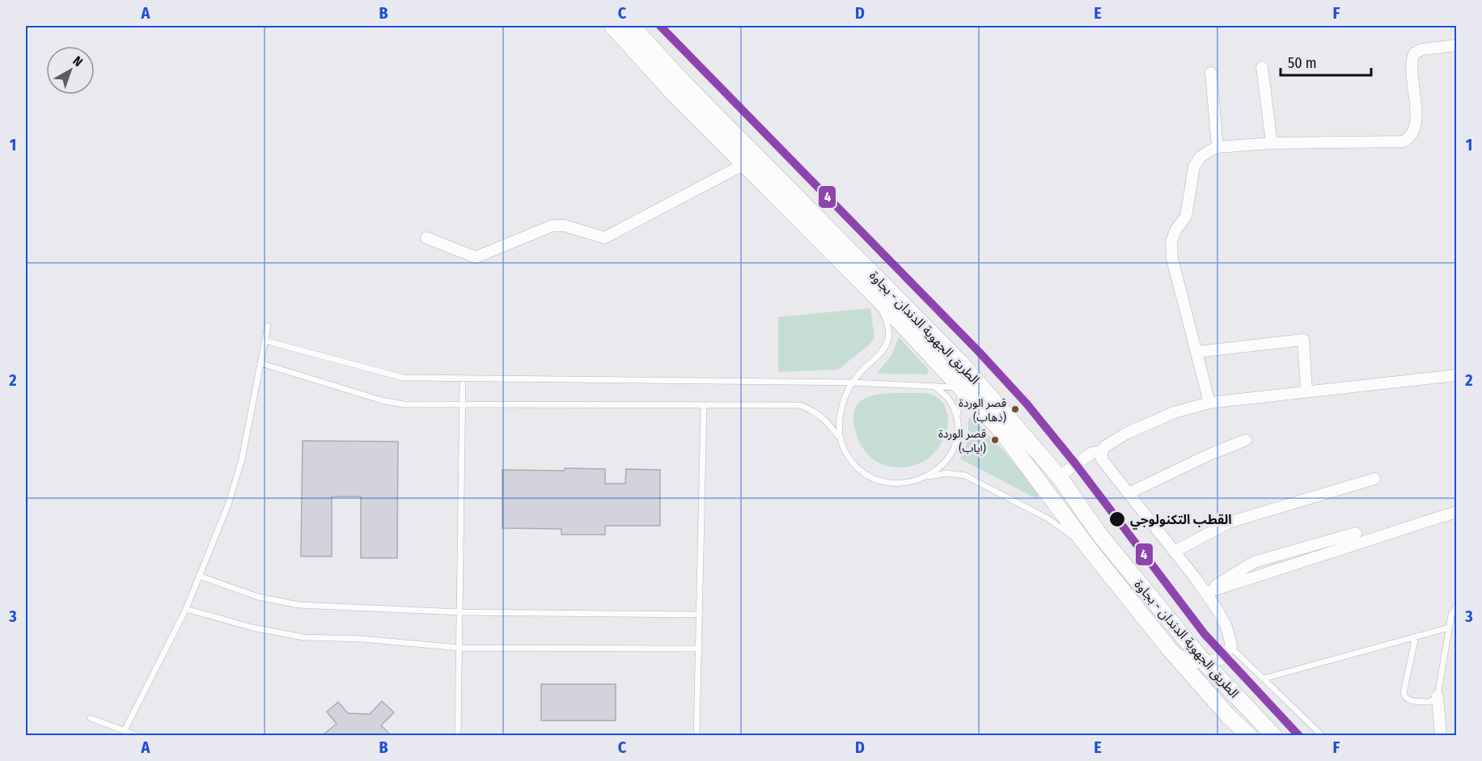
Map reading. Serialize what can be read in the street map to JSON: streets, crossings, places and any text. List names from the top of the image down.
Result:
{
  "streets": {
    "main road": ["الطريق الجهوية الدندان - بجاوة"]
  },
  "places": ["قصر الوردة (ذهاب)", "قصر الوردة (إياب)", "القطب التكنولوجي"],
  "lines": ["transit line 4"],
  "scale_bar": "50 m",
  "north": "top right",
  "grid": {
    "columns": [
      "A",
      "B",
      "C",
      "D",
      "E",
      "F"
    ],
    "rows": ["1", "2", "3"]
  }
}
